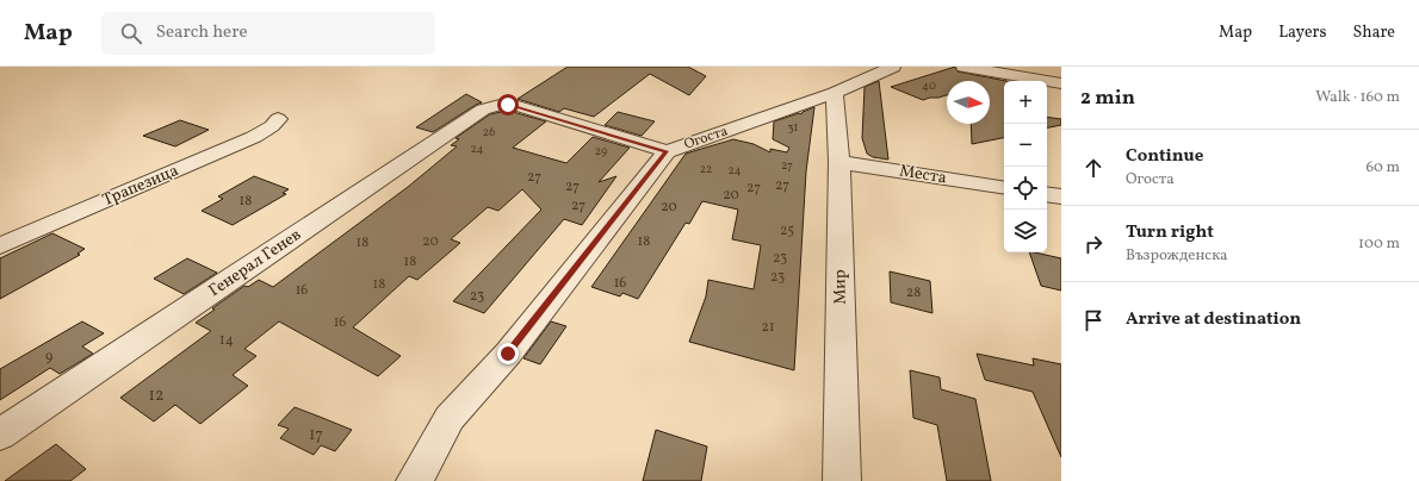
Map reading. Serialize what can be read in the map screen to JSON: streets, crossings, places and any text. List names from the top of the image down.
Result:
{
  "streets": {
    "street": [
      "Огоста",
      "Места",
      "Трапезица",
      "Генерал Генев",
      "Мир"
    ]
  },
  "crossings": [
    ["Огоста", "Генерал Генев"],
    ["Огоста", "Мир"],
    ["Места", "Мир"]
  ],
  "house_numbers": [
    "40",
    "31",
    "26",
    "24",
    "29",
    "27",
    "22",
    "24",
    "27",
    "27",
    "27",
    "27",
    "20",
    "18",
    "27",
    "20",
    "25",
    "20",
    "18",
    "18",
    "23",
    "18",
    "23",
    "16",
    "18",
    "16",
    "28",
    "23",
    "16",
    "21",
    "14",
    "9",
    "12",
    "17"
  ],
  "north": "right",
  "page": {
    "header": "Map",
    "search": "Search here",
    "nav": ["Map", "Layers", "Share"],
    "heading": ["2 min", "Walk · 160 m"],
    "map_buttons": ["+", "−"],
    "list": [
      ["Continue", "Огоста", "60 m"],
      ["Turn right", "Възрожденска", "100 m"],
      "Arrive at destination"
    ]
  }
}
